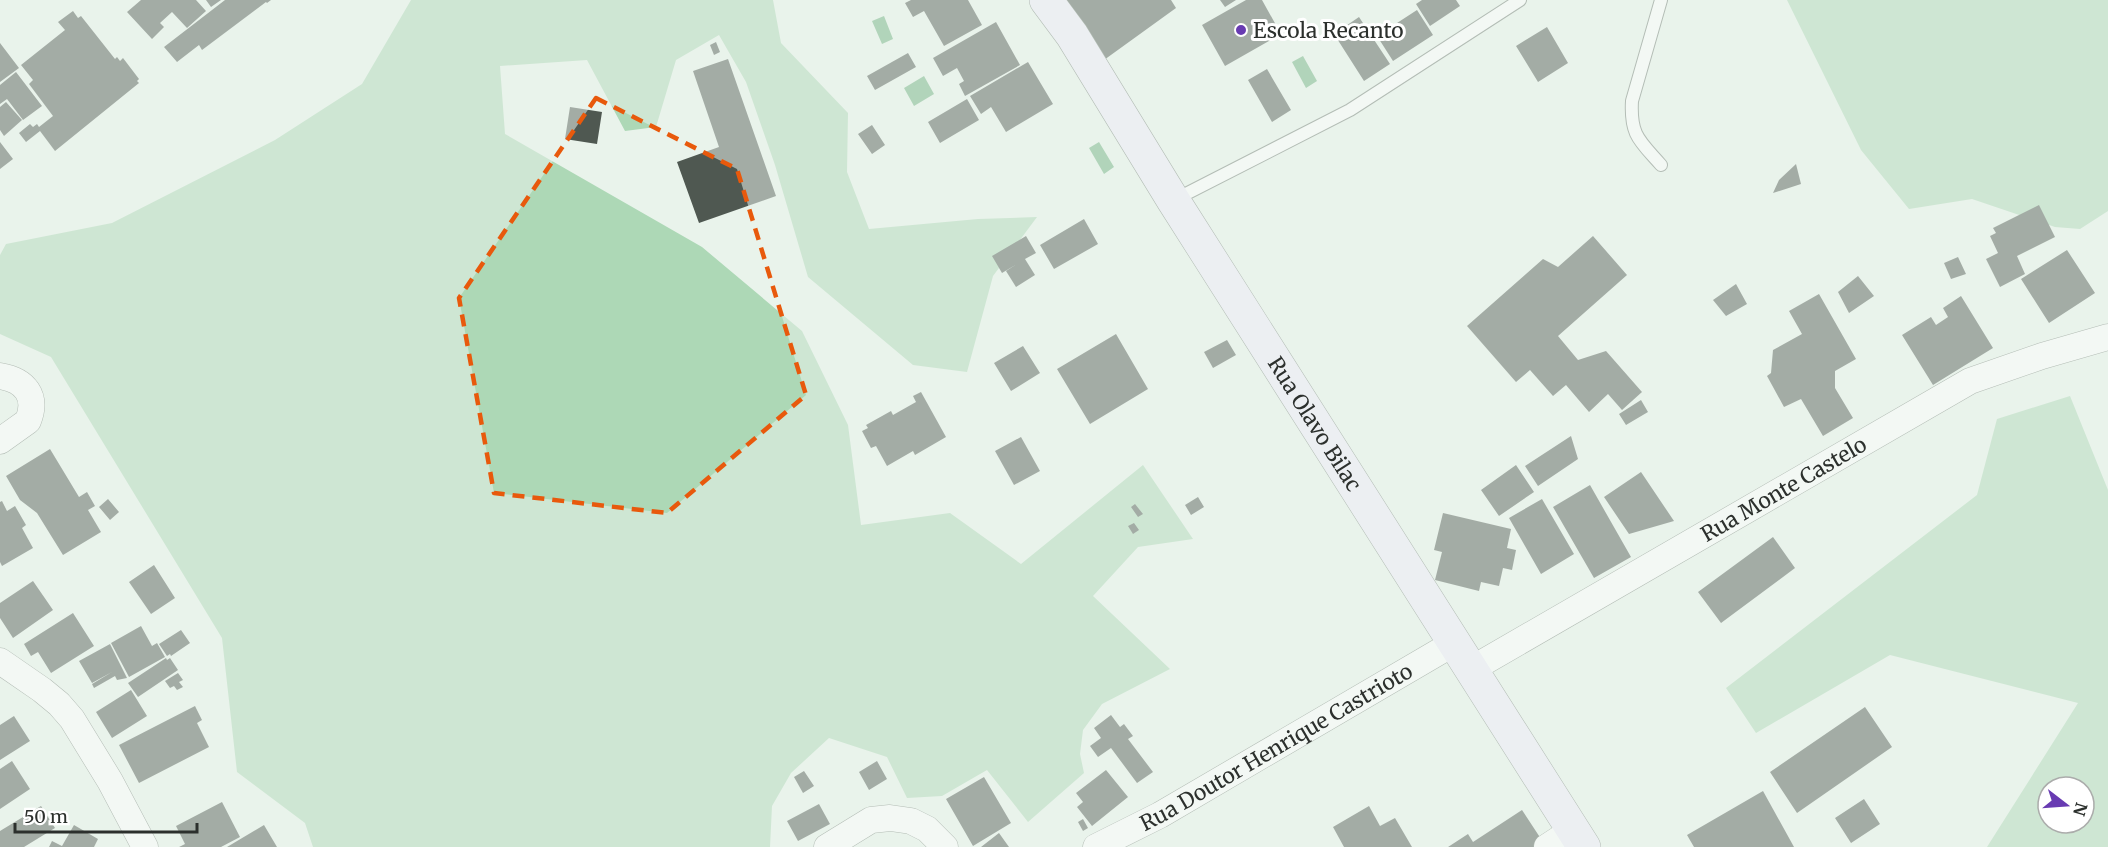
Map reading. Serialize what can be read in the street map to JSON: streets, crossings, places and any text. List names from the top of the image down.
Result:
{
  "streets": {
    "main road": ["Rua Olavo Bilac"],
    "street": ["Rua Monte Castelo", "Rua Doutor Henrique Castrioto"]
  },
  "crossings": [
    ["Rua Olavo Bilac", "Rua Monte Castelo"],
    ["Rua Olavo Bilac", "Rua Doutor Henrique Castrioto"]
  ],
  "places": ["Escola Recanto"],
  "scale_bar": "50 m",
  "north": "right"
}
